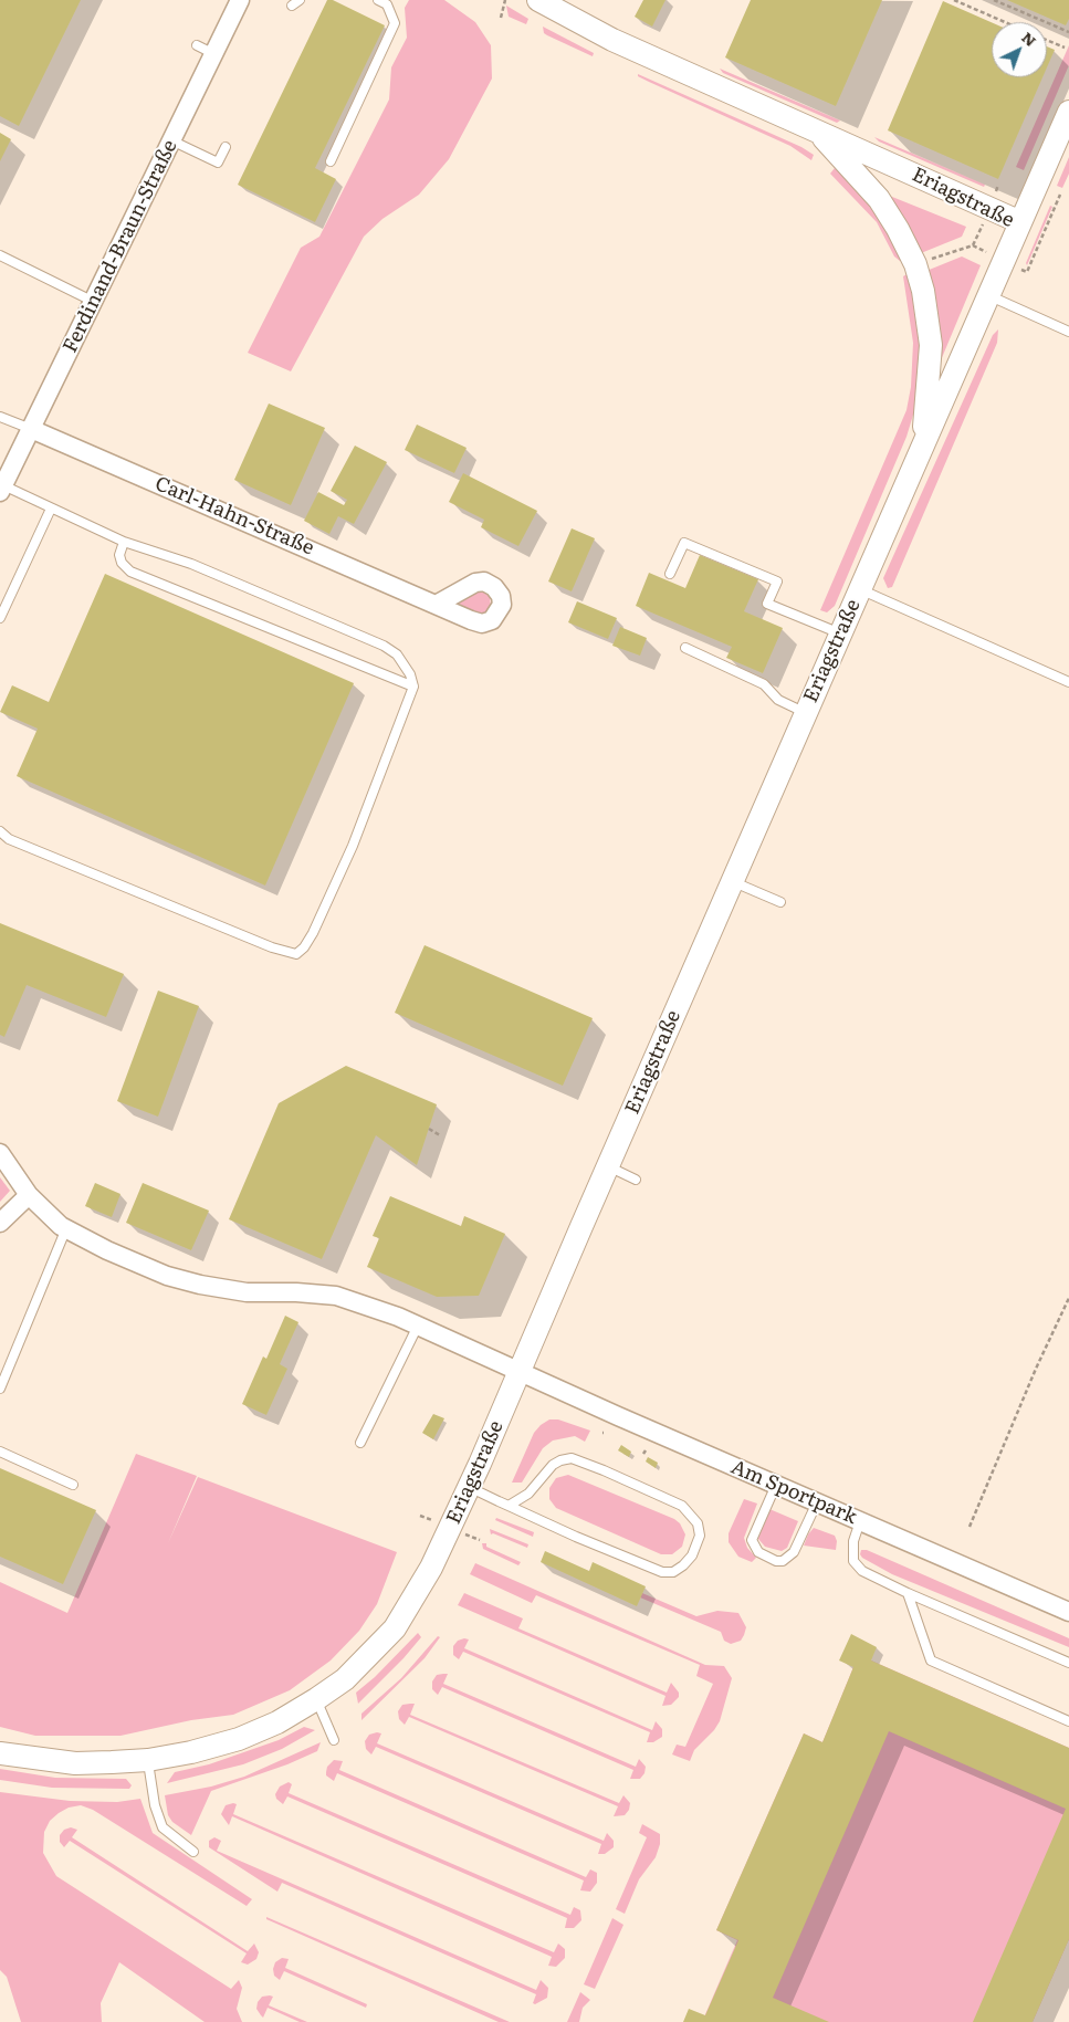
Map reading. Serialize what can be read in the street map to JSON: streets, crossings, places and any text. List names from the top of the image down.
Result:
{
  "streets": {
    "street": [
      "Eriagstraße",
      "Ferdinand-Braun-Straße",
      "Carl-Hahn-Straße",
      "Am Sportpark"
    ]
  },
  "crossings": [
    ["Eriagstraße", "Am Sportpark"],
    ["Ferdinand-Braun-Straße", "Carl-Hahn-Straße"]
  ],
  "north": "top right"
}
